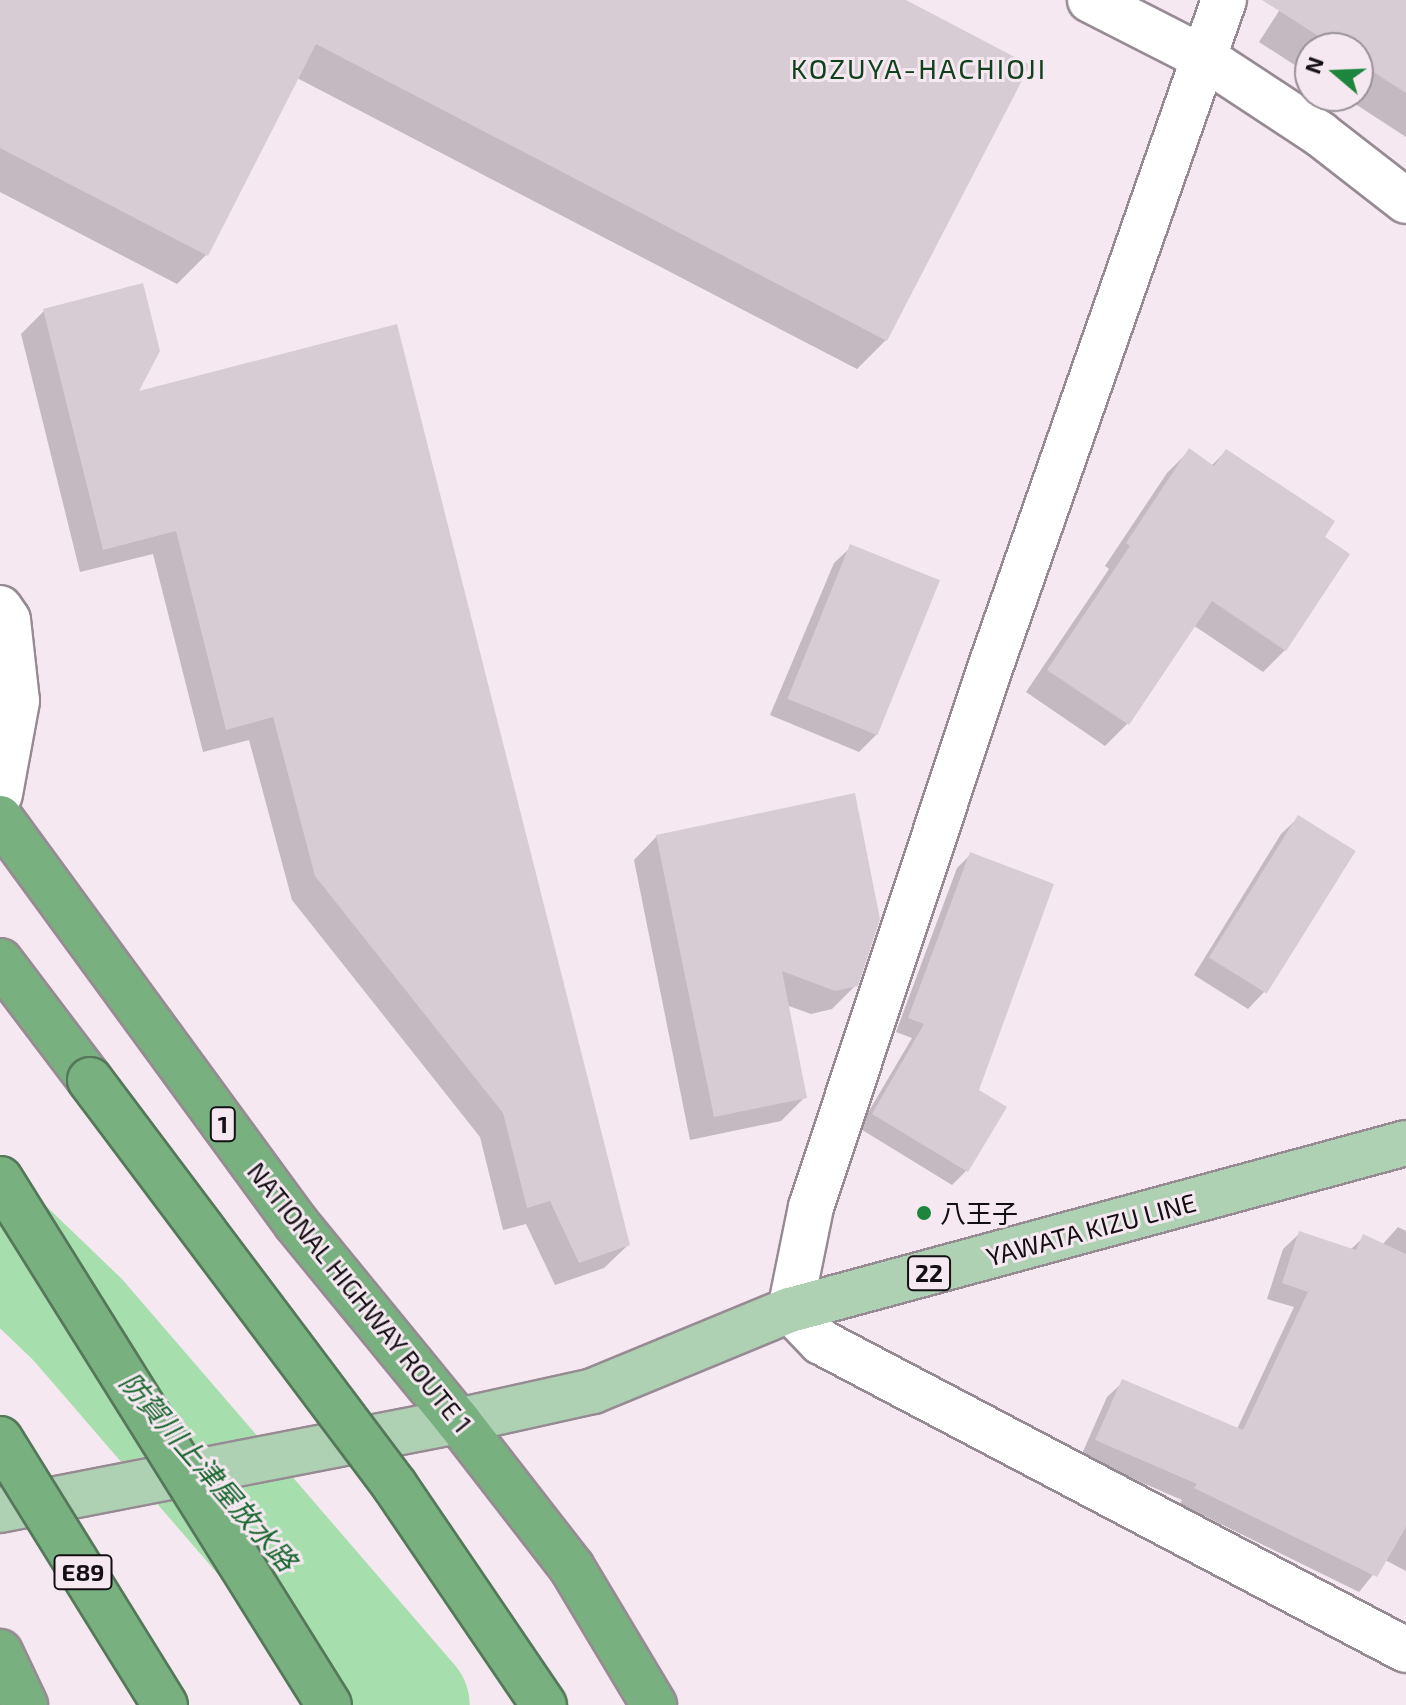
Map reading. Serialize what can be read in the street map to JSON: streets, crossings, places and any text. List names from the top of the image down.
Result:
{
  "streets": {
    "highway": ["1", "NATIONAL HIGHWAY ROUTE 1", "E89"],
    "main road": ["YAWATA KIZU LINE", "22"]
  },
  "crossings": [
    ["YAWATA KIZU LINE", "22"],
    ["YAWATA KIZU LINE", "NATIONAL HIGHWAY ROUTE 1"],
    ["22", "NATIONAL HIGHWAY ROUTE 1"]
  ],
  "districts": ["KOZUYA-HACHIOJI"],
  "water": ["防賀川上津屋放水路"],
  "places": ["八王子"],
  "north": "left"
}
